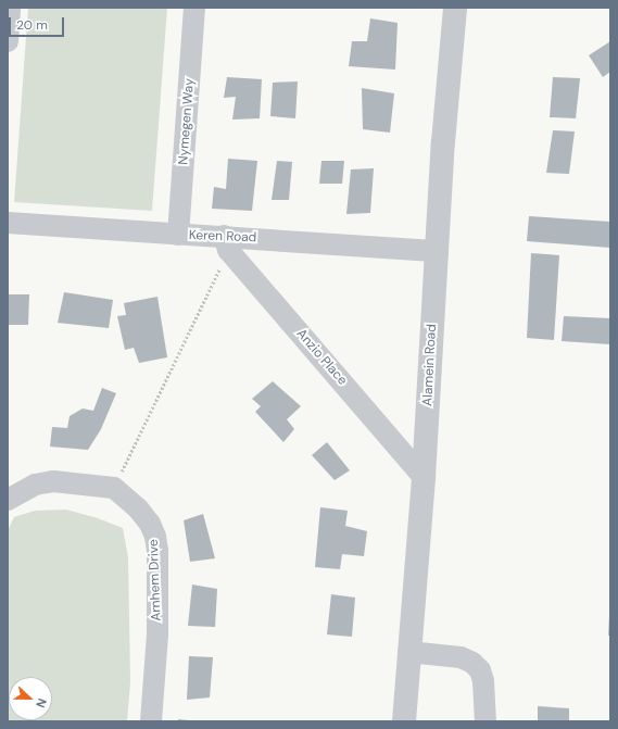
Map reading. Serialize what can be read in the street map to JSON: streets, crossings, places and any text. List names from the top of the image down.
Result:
{
  "streets": {
    "street": [
      "Nymegen Way",
      "Keren Road",
      "Anzio Place",
      "Alamein Road",
      "Arnhem Drive"
    ]
  },
  "crossings": [
    ["Nymegen Way", "Keren Road"],
    ["Keren Road", "Anzio Place"],
    ["Keren Road", "Alamein Road"],
    ["Anzio Place", "Alamein Road"]
  ],
  "scale_bar": "20 m",
  "north": "right"
}
